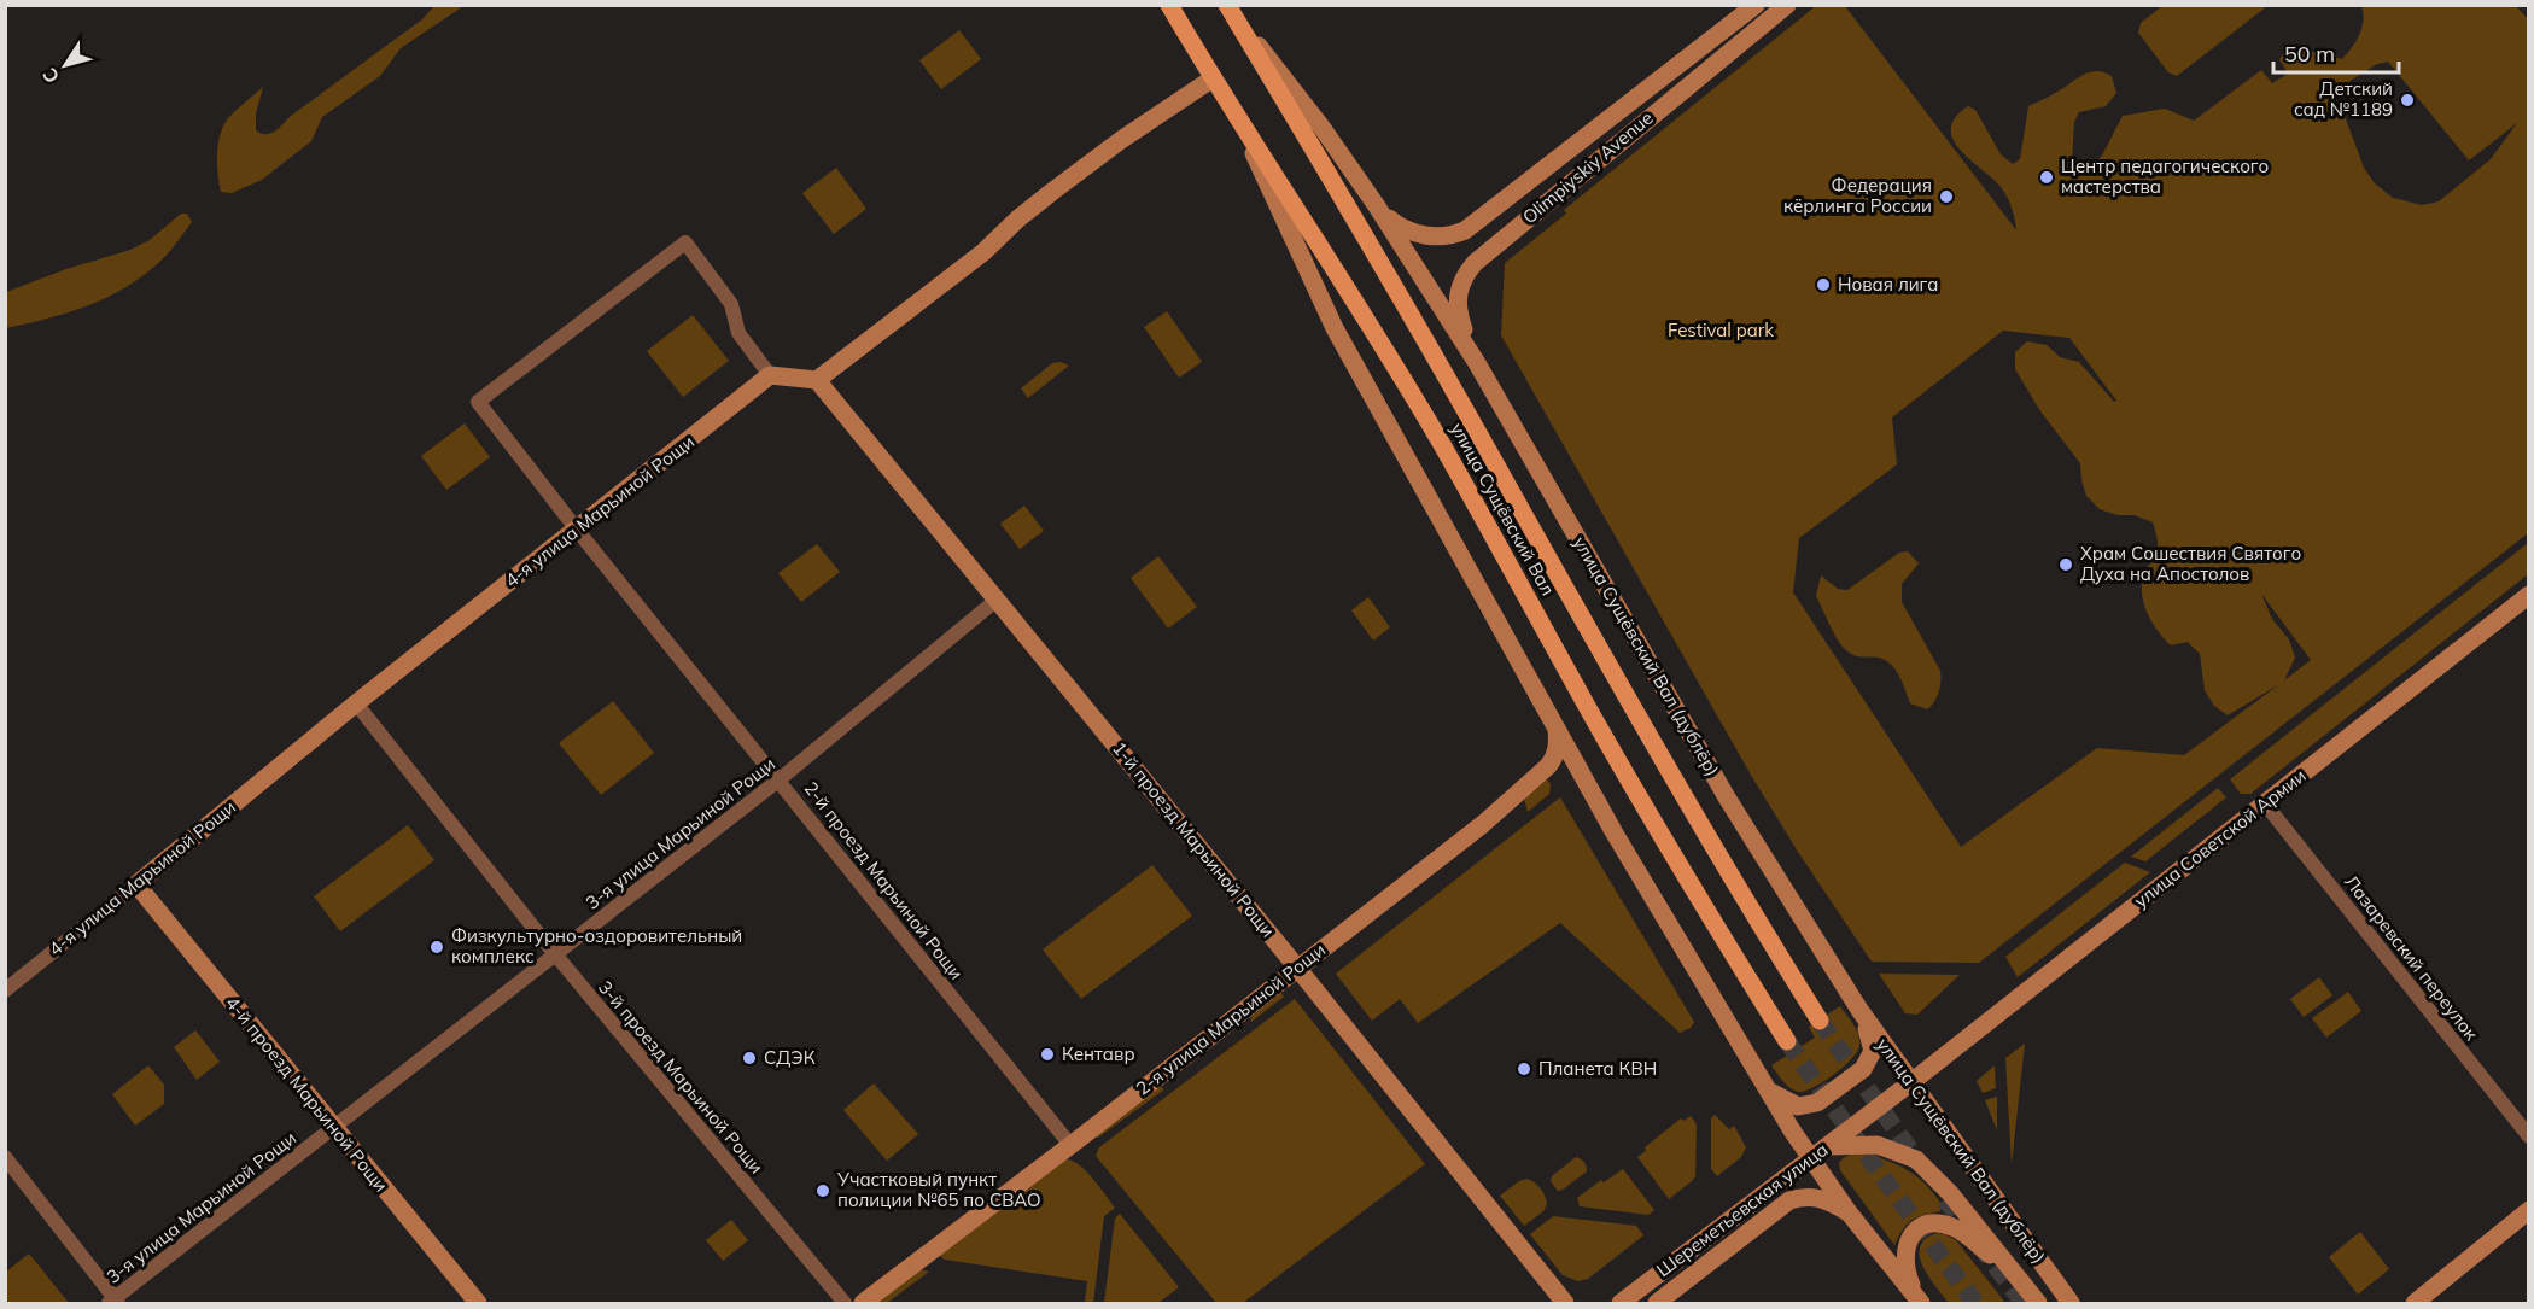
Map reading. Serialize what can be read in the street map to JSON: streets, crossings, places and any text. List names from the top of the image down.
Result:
{
  "streets": {
    "main road": [
      "Olimpiyskiy Avenue",
      "улица Сущёвский Вал",
      "4-я улица Марьиной Рощи",
      "улица Сущёвский Вал (дублёр)",
      "улица Советской Армии",
      "1-й проезд Марьиной Рощи",
      "2-я улица Марьиной Рощи",
      "4-й проезд Марьиной Рощи",
      "Шереметьевская улица"
    ],
    "street": [
      "3-я улица Марьиной Рощи",
      "2-й проезд Марьиной Рощи",
      "Лазаревский переулок",
      "3-й проезд Марьиной Рощи"
    ]
  },
  "crossings": [
    ["Olimpiyskiy Avenue", "улица Сущёвский Вал (дублёр)"],
    ["улица Сущёвский Вал", "улица Сущёвский Вал (дублёр)"],
    ["4-я улица Марьиной Рощи", "2-й проезд Марьиной Рощи"],
    ["4-я улица Марьиной Рощи", "3-й проезд Марьиной Рощи"],
    ["4-я улица Марьиной Рощи", "4-й проезд Марьиной Рощи"],
    ["улица Сущёвский Вал (дублёр)", "улица Советской Армии"],
    ["3-я улица Марьиной Рощи", "1-й проезд Марьиной Рощи"],
    ["3-я улица Марьиной Рощи", "2-й проезд Марьиной Рощи"],
    ["3-я улица Марьиной Рощи", "3-й проезд Марьиной Рощи"],
    ["3-я улица Марьиной Рощи", "4-й проезд Марьиной Рощи"],
    ["улица Советской Армии", "Лазаревский переулок"],
    ["улица Советской Армии", "Шереметьевская улица"],
    ["1-й проезд Марьиной Рощи", "2-я улица Марьиной Рощи"],
    ["2-й проезд Марьиной Рощи", "2-я улица Марьиной Рощи"]
  ],
  "parks": ["Festival park"],
  "places": [
    "Детский сад №1189",
    "Центр педагогического мастерства",
    "Федерация кёрлинга России",
    "Новая лига",
    "Храм Сошествия Святого Духа на Апостолов",
    "Физкультурно-оздоровительный комплекс",
    "Кентавр",
    "СДЭК",
    "Планета КВН",
    "Участковый пункт полиции №65 по СВАО"
  ],
  "scale_bar": "50 m",
  "north": "bottom left"
}
